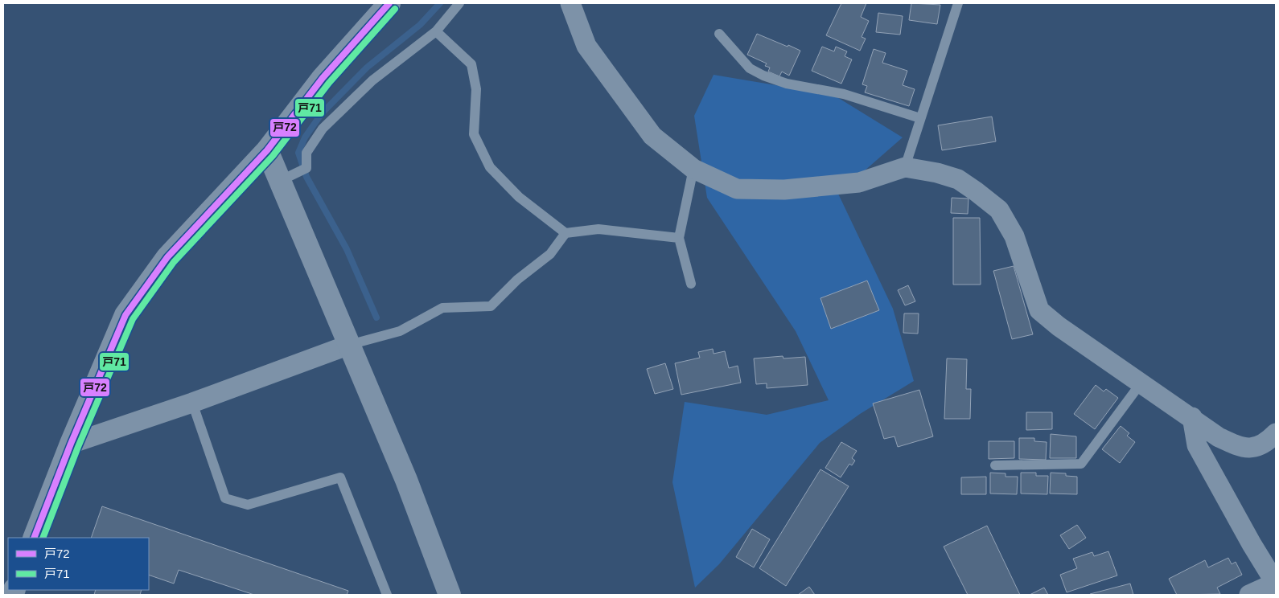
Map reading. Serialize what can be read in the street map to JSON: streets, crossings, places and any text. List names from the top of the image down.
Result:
{
  "lines": ["transit line 戸72", "transit line 戸71"],
  "legend": ["戸72", "戸71"]
}
